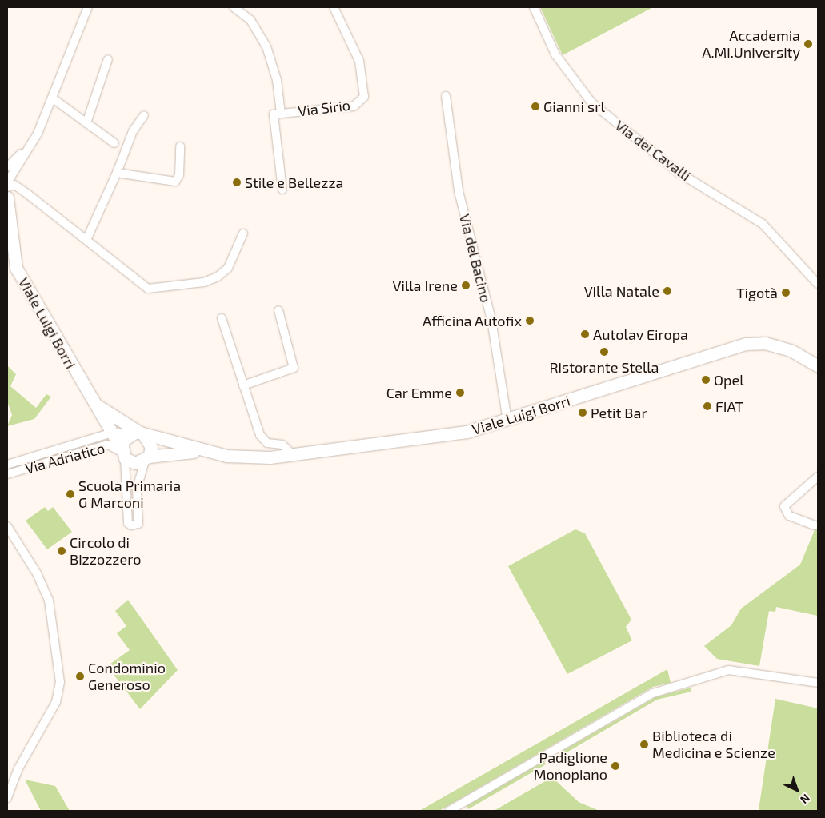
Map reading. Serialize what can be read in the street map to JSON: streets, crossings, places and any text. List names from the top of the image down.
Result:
{
  "streets": {
    "main road": ["Viale Luigi Borri"],
    "street": [
      "Via Sirio",
      "Via dei Cavalli",
      "Via del Bacino",
      "Via Adriatico"
    ]
  },
  "crossings": [
    ["Via del Bacino", "Viale Luigi Borri"],
    ["Viale Luigi Borri", "Via Adriatico"]
  ],
  "places": [
    "Accademia A.Mi.University",
    "Gianni srl",
    "Stile e Bellezza",
    "Villa Irene",
    "Villa Natale",
    "Tigotà",
    "Afficina Autofix",
    "Autolav Eiropa",
    "Ristorante Stella",
    "Opel",
    "Car Emme",
    "FIAT",
    "Petit Bar",
    "Scuola Primaria G Marconi",
    "Circolo di Bizzozzero",
    "Condominio Generoso",
    "Biblioteca di Medicina e Scienze",
    "Padiglione Monopiano"
  ],
  "north": "bottom right"
}
